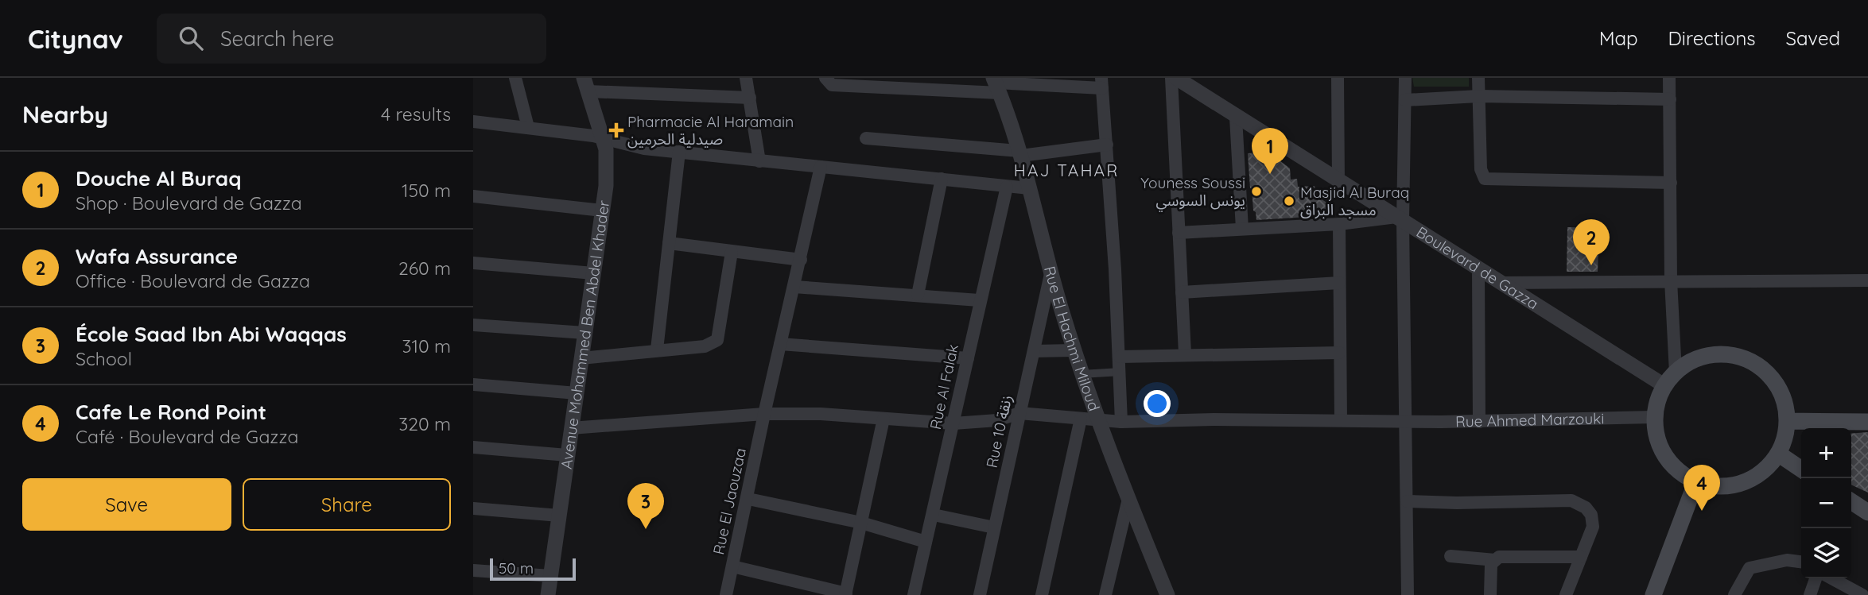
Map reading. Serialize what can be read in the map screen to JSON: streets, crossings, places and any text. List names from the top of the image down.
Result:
{
  "streets": {
    "street": [
      "Boulevard de Gazza",
      "Avenue Mohammed Ben Abdel Khader",
      "Rue El Hachmi Miloud",
      "Rue Al Falak",
      "Rue Ahmed Marzouki",
      "Rue 10 زنقة",
      "Rue El Jaouzaa"
    ]
  },
  "crossings": [
    ["Boulevard de Gazza", "Rue Ahmed Marzouki"],
    ["Avenue Mohammed Ben Abdel Khader", "Rue Ahmed Marzouki"],
    ["Rue El Hachmi Miloud", "Rue Ahmed Marzouki"],
    ["Rue El Hachmi Miloud", "Rue 10 زنقة"],
    ["Rue Al Falak", "Rue Ahmed Marzouki"],
    ["Rue Ahmed Marzouki", "Rue 10 زنقة"],
    ["Rue Ahmed Marzouki", "Rue El Jaouzaa"]
  ],
  "districts": ["HAJ TAHAR"],
  "places": {
    "health": ["Pharmacie Al Haramain صيدلية الحرمين"],
    "other": ["Youness Soussi يونس السوسي", "Masjid Al Buraq مسجد البراق"]
  },
  "scale_bar": "50 m",
  "page": {
    "header": "Citynav",
    "search": "Search here",
    "nav": ["Map", "Directions", "Saved"],
    "heading": ["Nearby", "4 results"],
    "pins": [
      "1",
      "2",
      "4",
      "3"
    ],
    "list": [
      {
        "mark": "1",
        "name": "Douche Al Buraq",
        "note": "Shop · Boulevard de Gazza",
        "value": "150 m"
      },
      {
        "mark": "2",
        "name": "Wafa Assurance",
        "note": "Office · Boulevard de Gazza",
        "value": "260 m"
      },
      {
        "mark": "3",
        "name": "École Saad Ibn Abi Waqqas",
        "note": "School",
        "value": "310 m"
      },
      {
        "mark": "4",
        "name": "Cafe Le Rond Point",
        "note": "Café · Boulevard de Gazza",
        "value": "320 m"
      }
    ],
    "map_buttons": ["+", "−"],
    "buttons": ["Save", "Share"],
    "scale": "50 m"
  }
}
